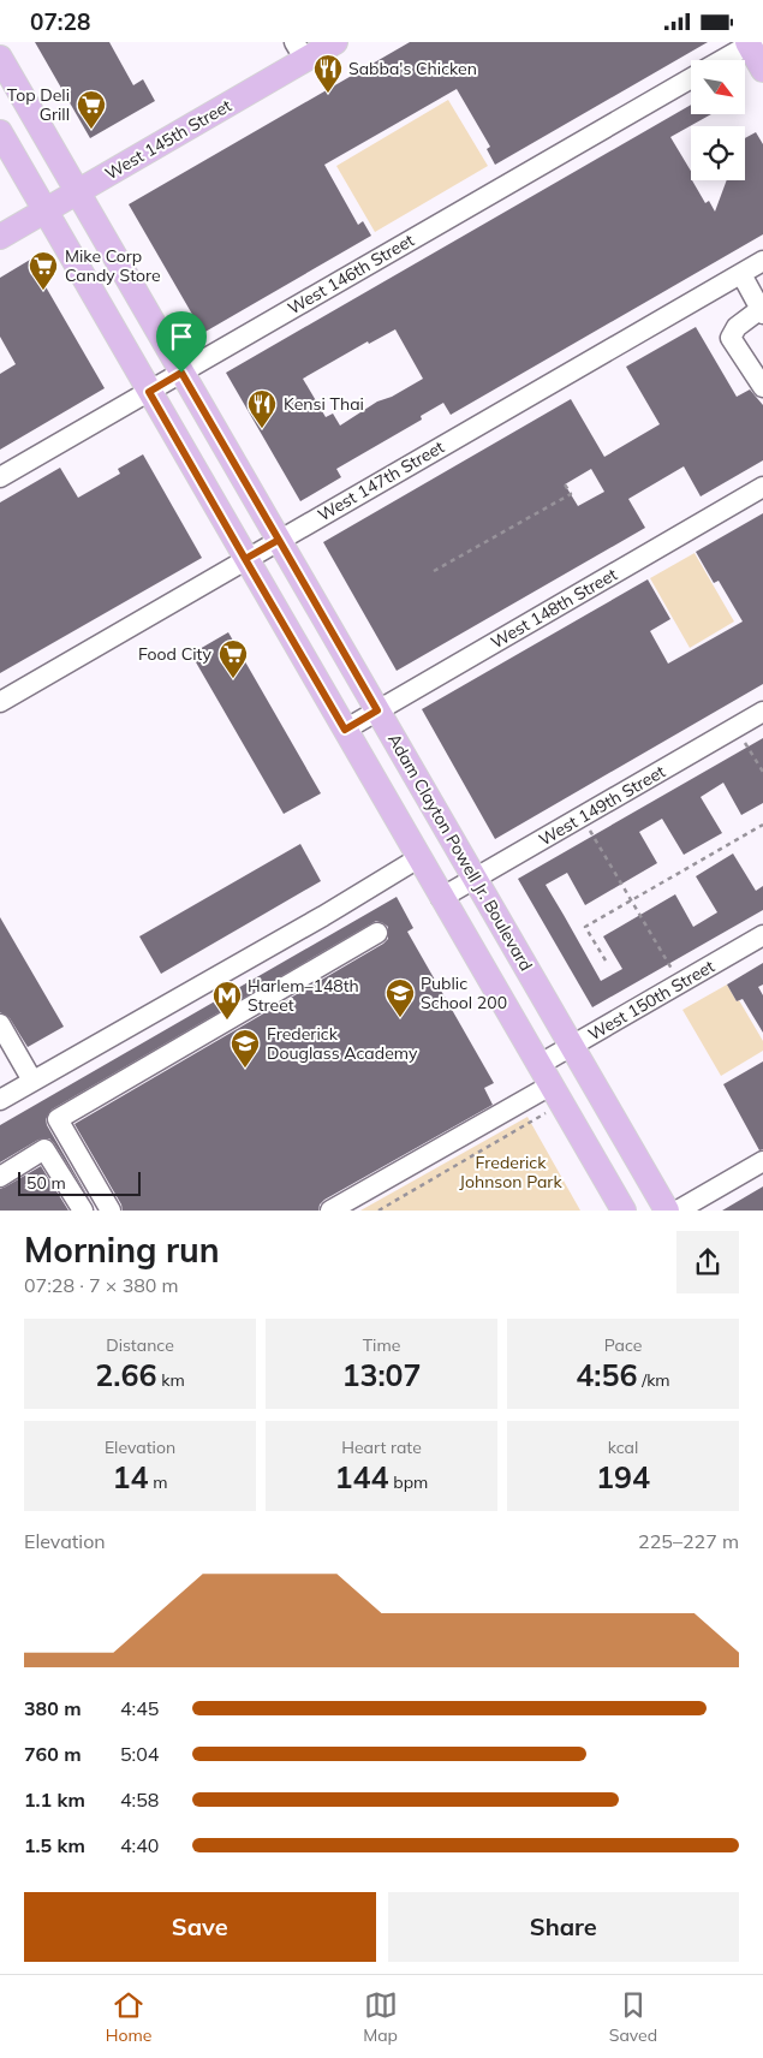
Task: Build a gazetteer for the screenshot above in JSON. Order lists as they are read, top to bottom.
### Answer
{
  "streets": {
    "main road": ["West 145th Street", "Adam Clayton Powell Jr. Boulevard"],
    "street": [
      "West 146th Street",
      "West 147th Street",
      "West 148th Street",
      "West 149th Street",
      "West 150th Street"
    ]
  },
  "crossings": [
    ["West 145th Street", "Adam Clayton Powell Jr. Boulevard"],
    ["West 146th Street", "Adam Clayton Powell Jr. Boulevard"],
    ["West 147th Street", "Adam Clayton Powell Jr. Boulevard"],
    ["West 148th Street", "Adam Clayton Powell Jr. Boulevard"],
    ["West 149th Street", "Adam Clayton Powell Jr. Boulevard"],
    ["Adam Clayton Powell Jr. Boulevard", "West 150th Street"]
  ],
  "parks": ["Frederick Johnson Park"],
  "places": {
    "restaurant": ["Sabba's Chicken", "Kensi Thai"],
    "supermarket": ["Top Deli Grill", "Mike Corp Candy Store", "Food City"],
    "school or university": ["Public School 200", "Frederick Douglass Academy"],
    "metro station": ["Harlem–148th Street"]
  },
  "scale_bar": "50 m",
  "north": "bottom right",
  "page": {
    "status": "07:28",
    "scale": "50 m",
    "heading": ["Morning run", "07:28 · 7 × 380 m"],
    "stats": [
      ["Distance", "2.66 km"],
      ["Time", "13:07"],
      ["Pace", "4:56 /km"],
      ["Elevation", "14 m"],
      ["Heart rate", "144 bpm"],
      ["kcal", "194"]
    ],
    "chart": ["Elevation", "225–227 m"],
    "list": [
      {
        "name": "380 m",
        "note": "4:45"
      },
      {
        "name": "760 m",
        "note": "5:04"
      },
      {
        "name": "1.1 km",
        "note": "4:58"
      },
      {
        "name": "1.5 km",
        "note": "4:40"
      }
    ],
    "buttons": ["Save", "Share"],
    "tabs": ["Home", "Map", "Saved"]
  }
}
